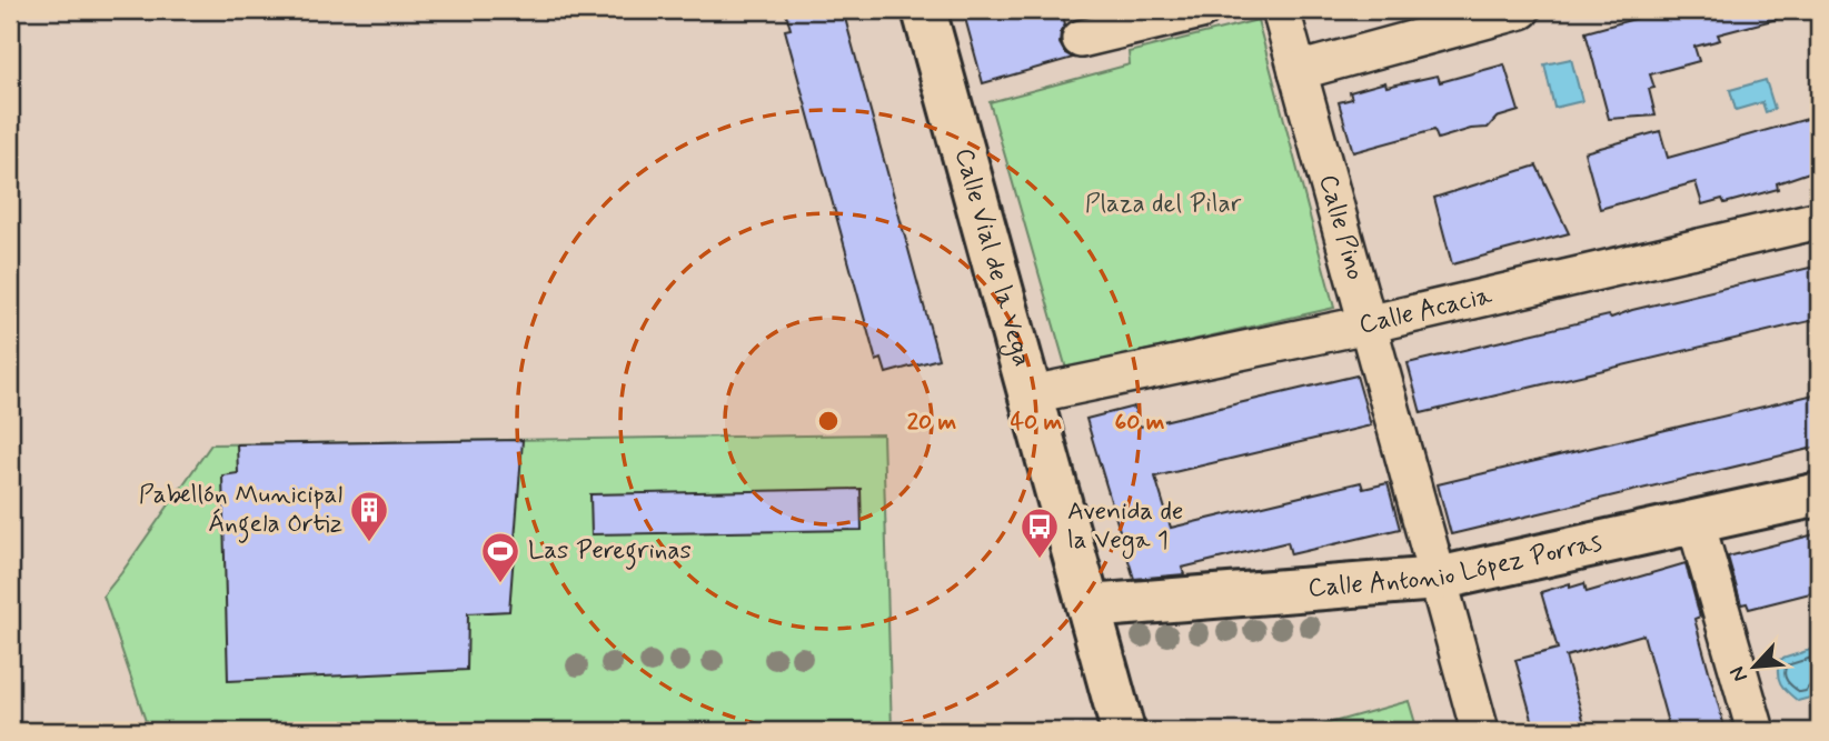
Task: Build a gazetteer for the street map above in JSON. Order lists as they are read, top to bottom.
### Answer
{
  "streets": {
    "street": [
      "Calle Pino",
      "Calle Vial de la Vega",
      "Calle Acacia",
      "Calle Antonio López Porras"
    ]
  },
  "crossings": [
    ["Calle Pino", "Calle Acacia"],
    ["Calle Pino", "Calle Antonio López Porras"],
    ["Calle Vial de la Vega", "Calle Acacia"],
    ["Calle Vial de la Vega", "Calle Antonio López Porras"]
  ],
  "parks": ["Plaza del Pilar"],
  "places": {
    "building": ["Pabellón Municipal Ángela Ortiz"],
    "bus stop": ["Avenida de la Vega 1"],
    "sports": ["Las Peregrinas"]
  },
  "north": "bottom left",
  "rings": ["20 m", "40 m", "60 m"]
}
